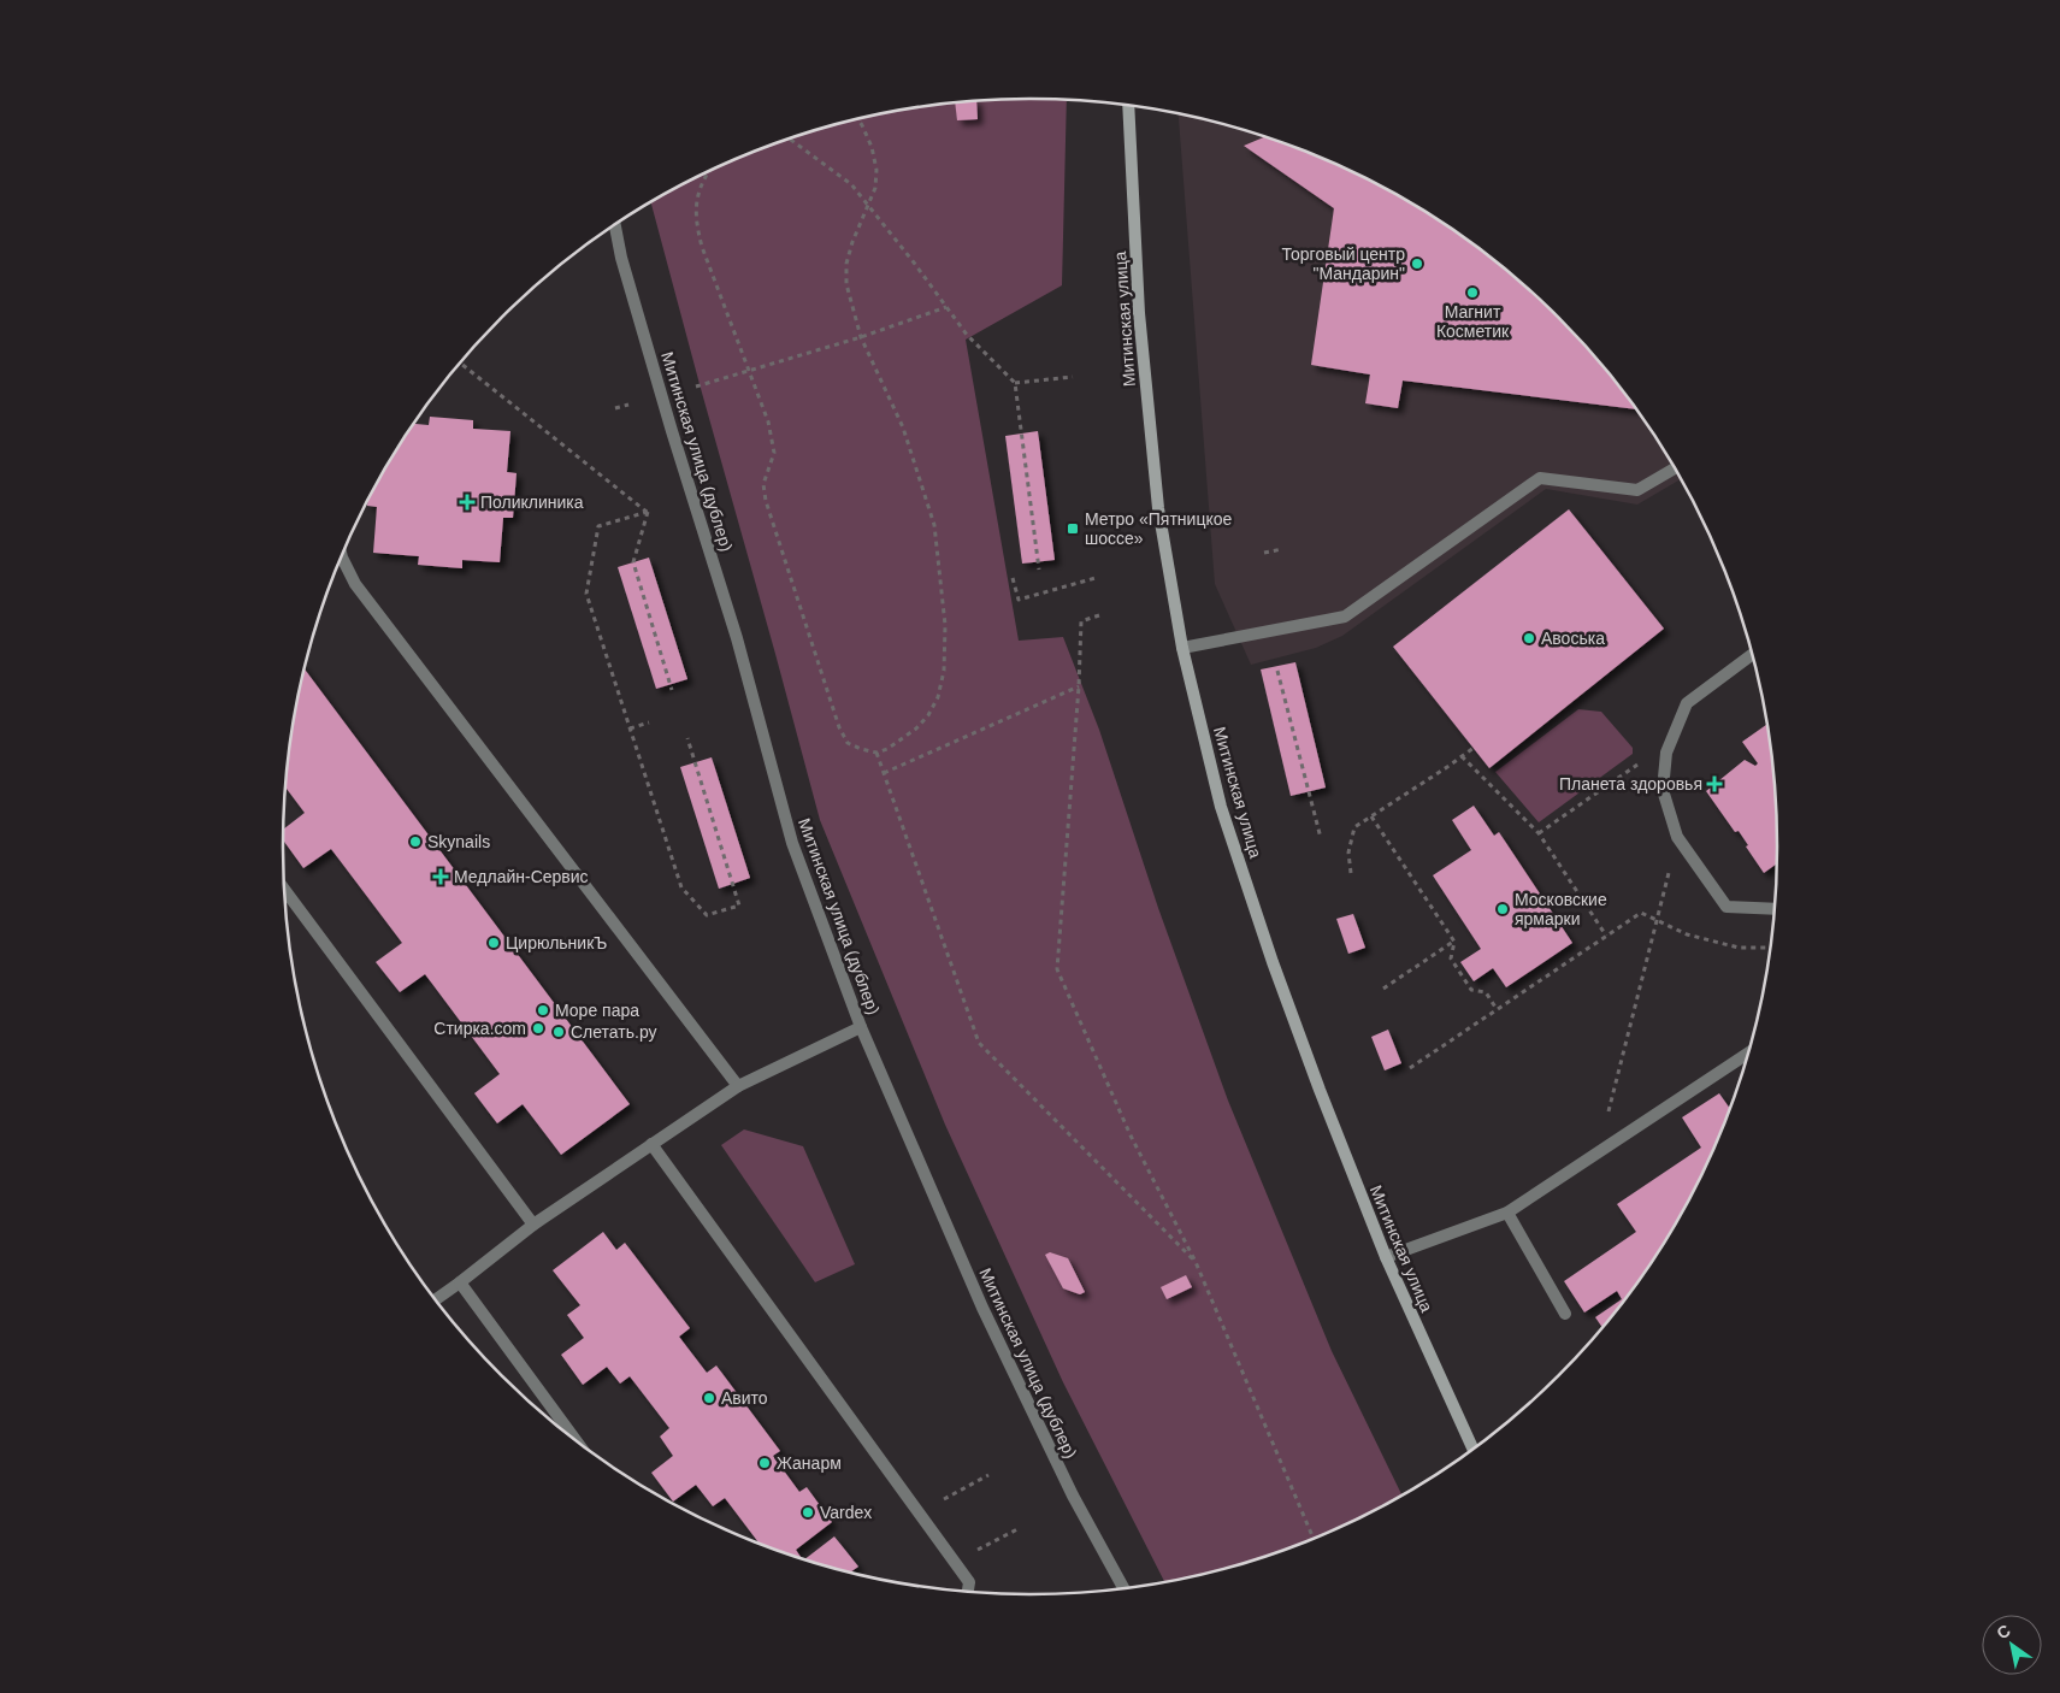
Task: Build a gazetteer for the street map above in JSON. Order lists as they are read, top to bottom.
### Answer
{
  "streets": {
    "main road": ["Митинская улица"],
    "street": ["Митинская улица (дублер)"]
  },
  "places": {
    "other": [
      "Торговый центр \"Мандарин\"",
      "Магнит Косметик",
      "Авоська",
      "Skynails",
      "Московские ярмарки",
      "ЦирюльникЪ",
      "Море пара",
      "Стирка.com",
      "Слетать.ру",
      "Авито",
      "Жанарм",
      "Vardex"
    ],
    "health": ["Поликлиника", "Планета здоровья", "Медлайн-Сервис"],
    "transit": ["Метро «Пятницкое шоссе»"]
  },
  "north": "top left"
}
